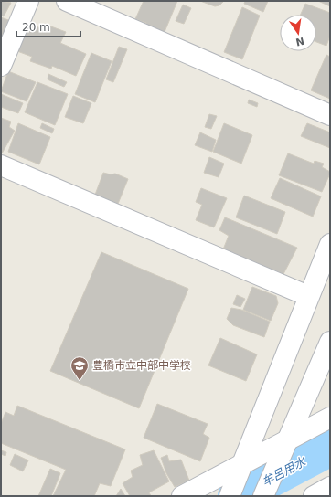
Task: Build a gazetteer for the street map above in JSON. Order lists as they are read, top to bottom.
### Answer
{
  "water": ["牟呂用水"],
  "places": {
    "school or university": ["豊橋市立中部中学校"]
  },
  "scale_bar": "20 m",
  "north": "bottom"
}
